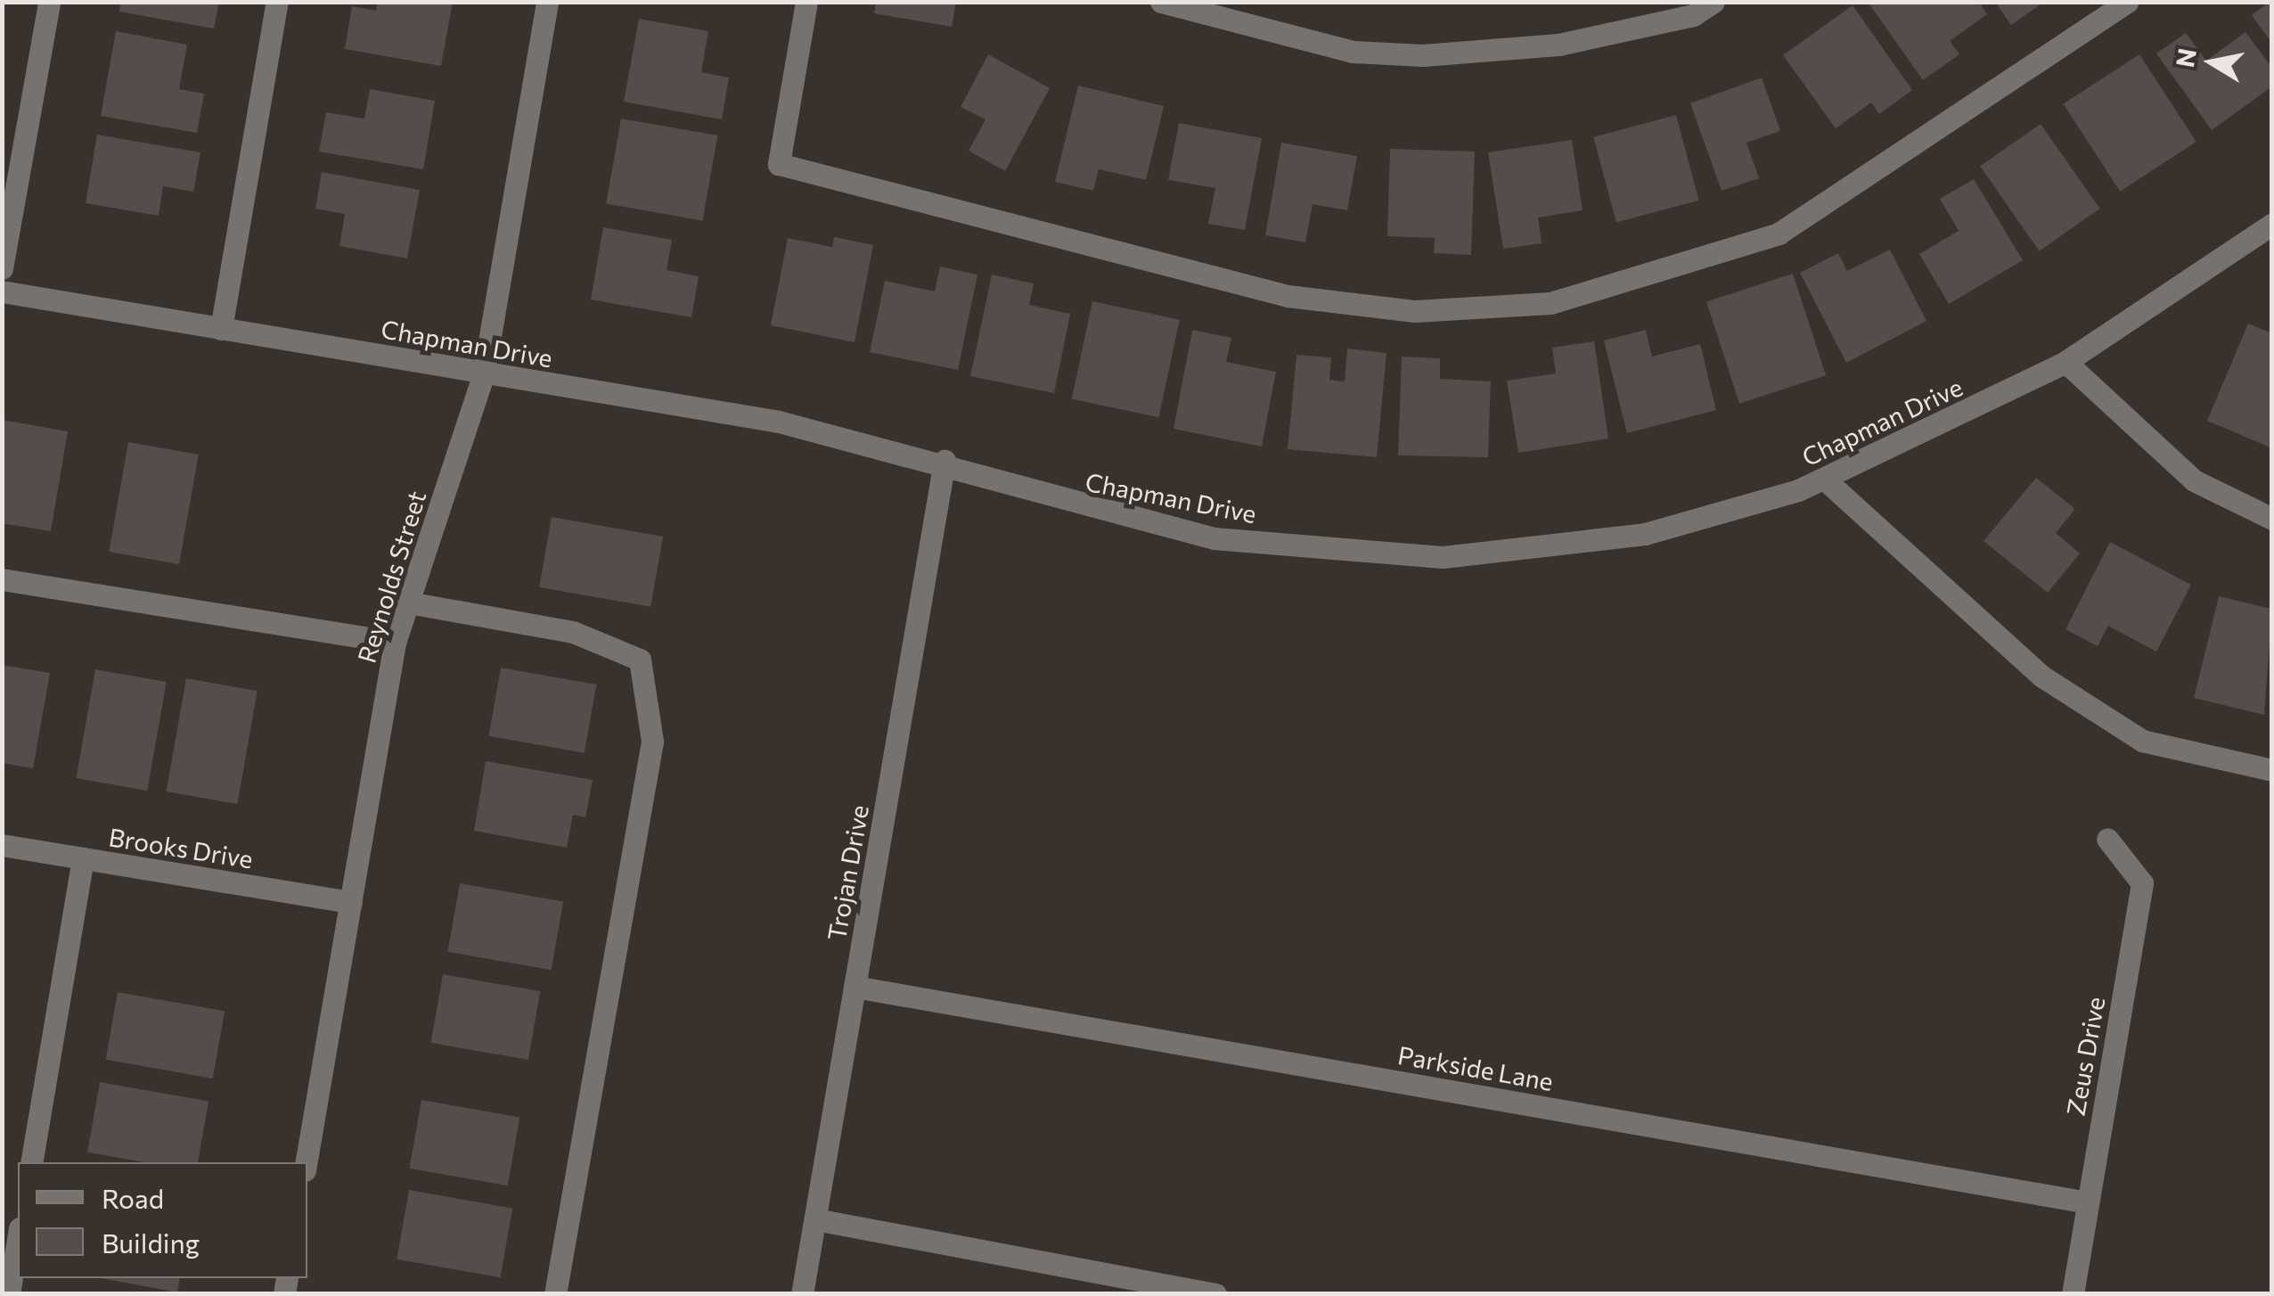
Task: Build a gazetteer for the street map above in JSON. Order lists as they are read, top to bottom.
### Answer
{
  "streets": {
    "street": [
      "Chapman Drive",
      "Reynolds Street",
      "Brooks Drive",
      "Trojan Drive",
      "Zeus Drive",
      "Parkside Lane"
    ]
  },
  "crossings": [
    ["Chapman Drive", "Reynolds Street"],
    ["Chapman Drive", "Trojan Drive"],
    ["Reynolds Street", "Brooks Drive"],
    ["Trojan Drive", "Parkside Lane"],
    ["Zeus Drive", "Parkside Lane"]
  ],
  "legend": ["Road", "Building"],
  "north": "left"
}
